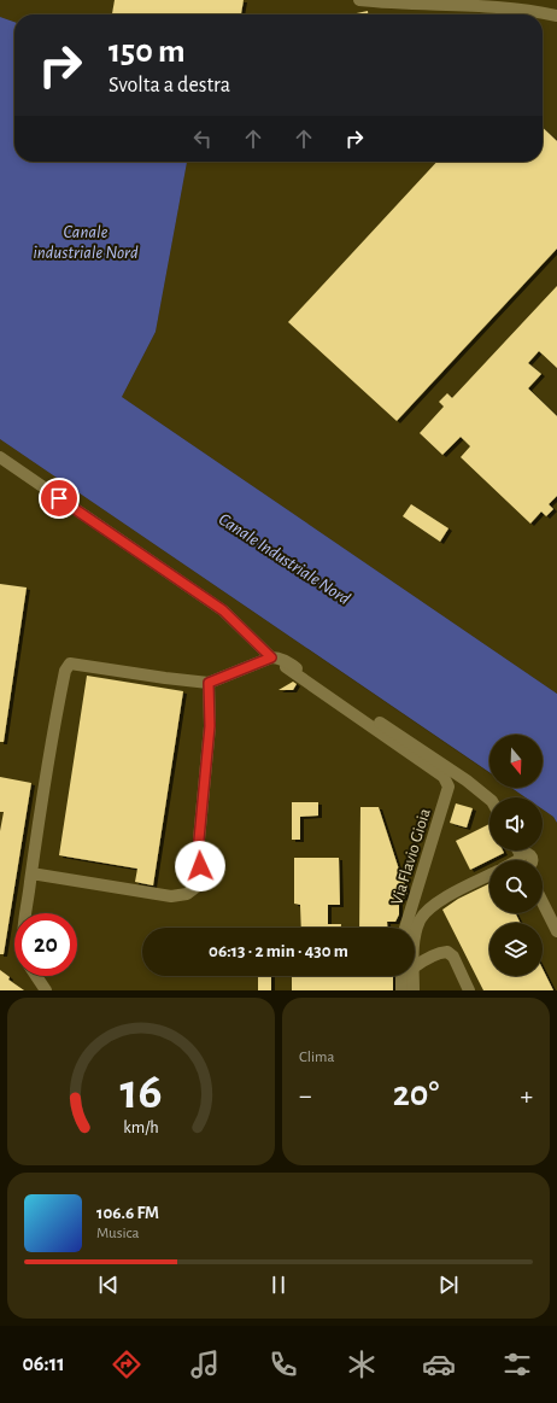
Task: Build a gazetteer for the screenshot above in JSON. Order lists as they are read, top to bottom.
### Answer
{
  "streets": {
    "street": ["Via Flavio Gioia"]
  },
  "water": ["Canale industriale Nord", "Canale Industriale Nord"],
  "north": "bottom",
  "page": {
    "turn": ["150 m", "Svolta a destra"],
    "limit": "20",
    "trip": "06:13 · 2 min · 430 m",
    "tile": "Clima",
    "heat": ["−", "20°", "+"],
    "song": ["106.6 FM", "Musica"],
    "tabs": "06:11",
    "gauge": ["16", "km/h"]
  }
}
